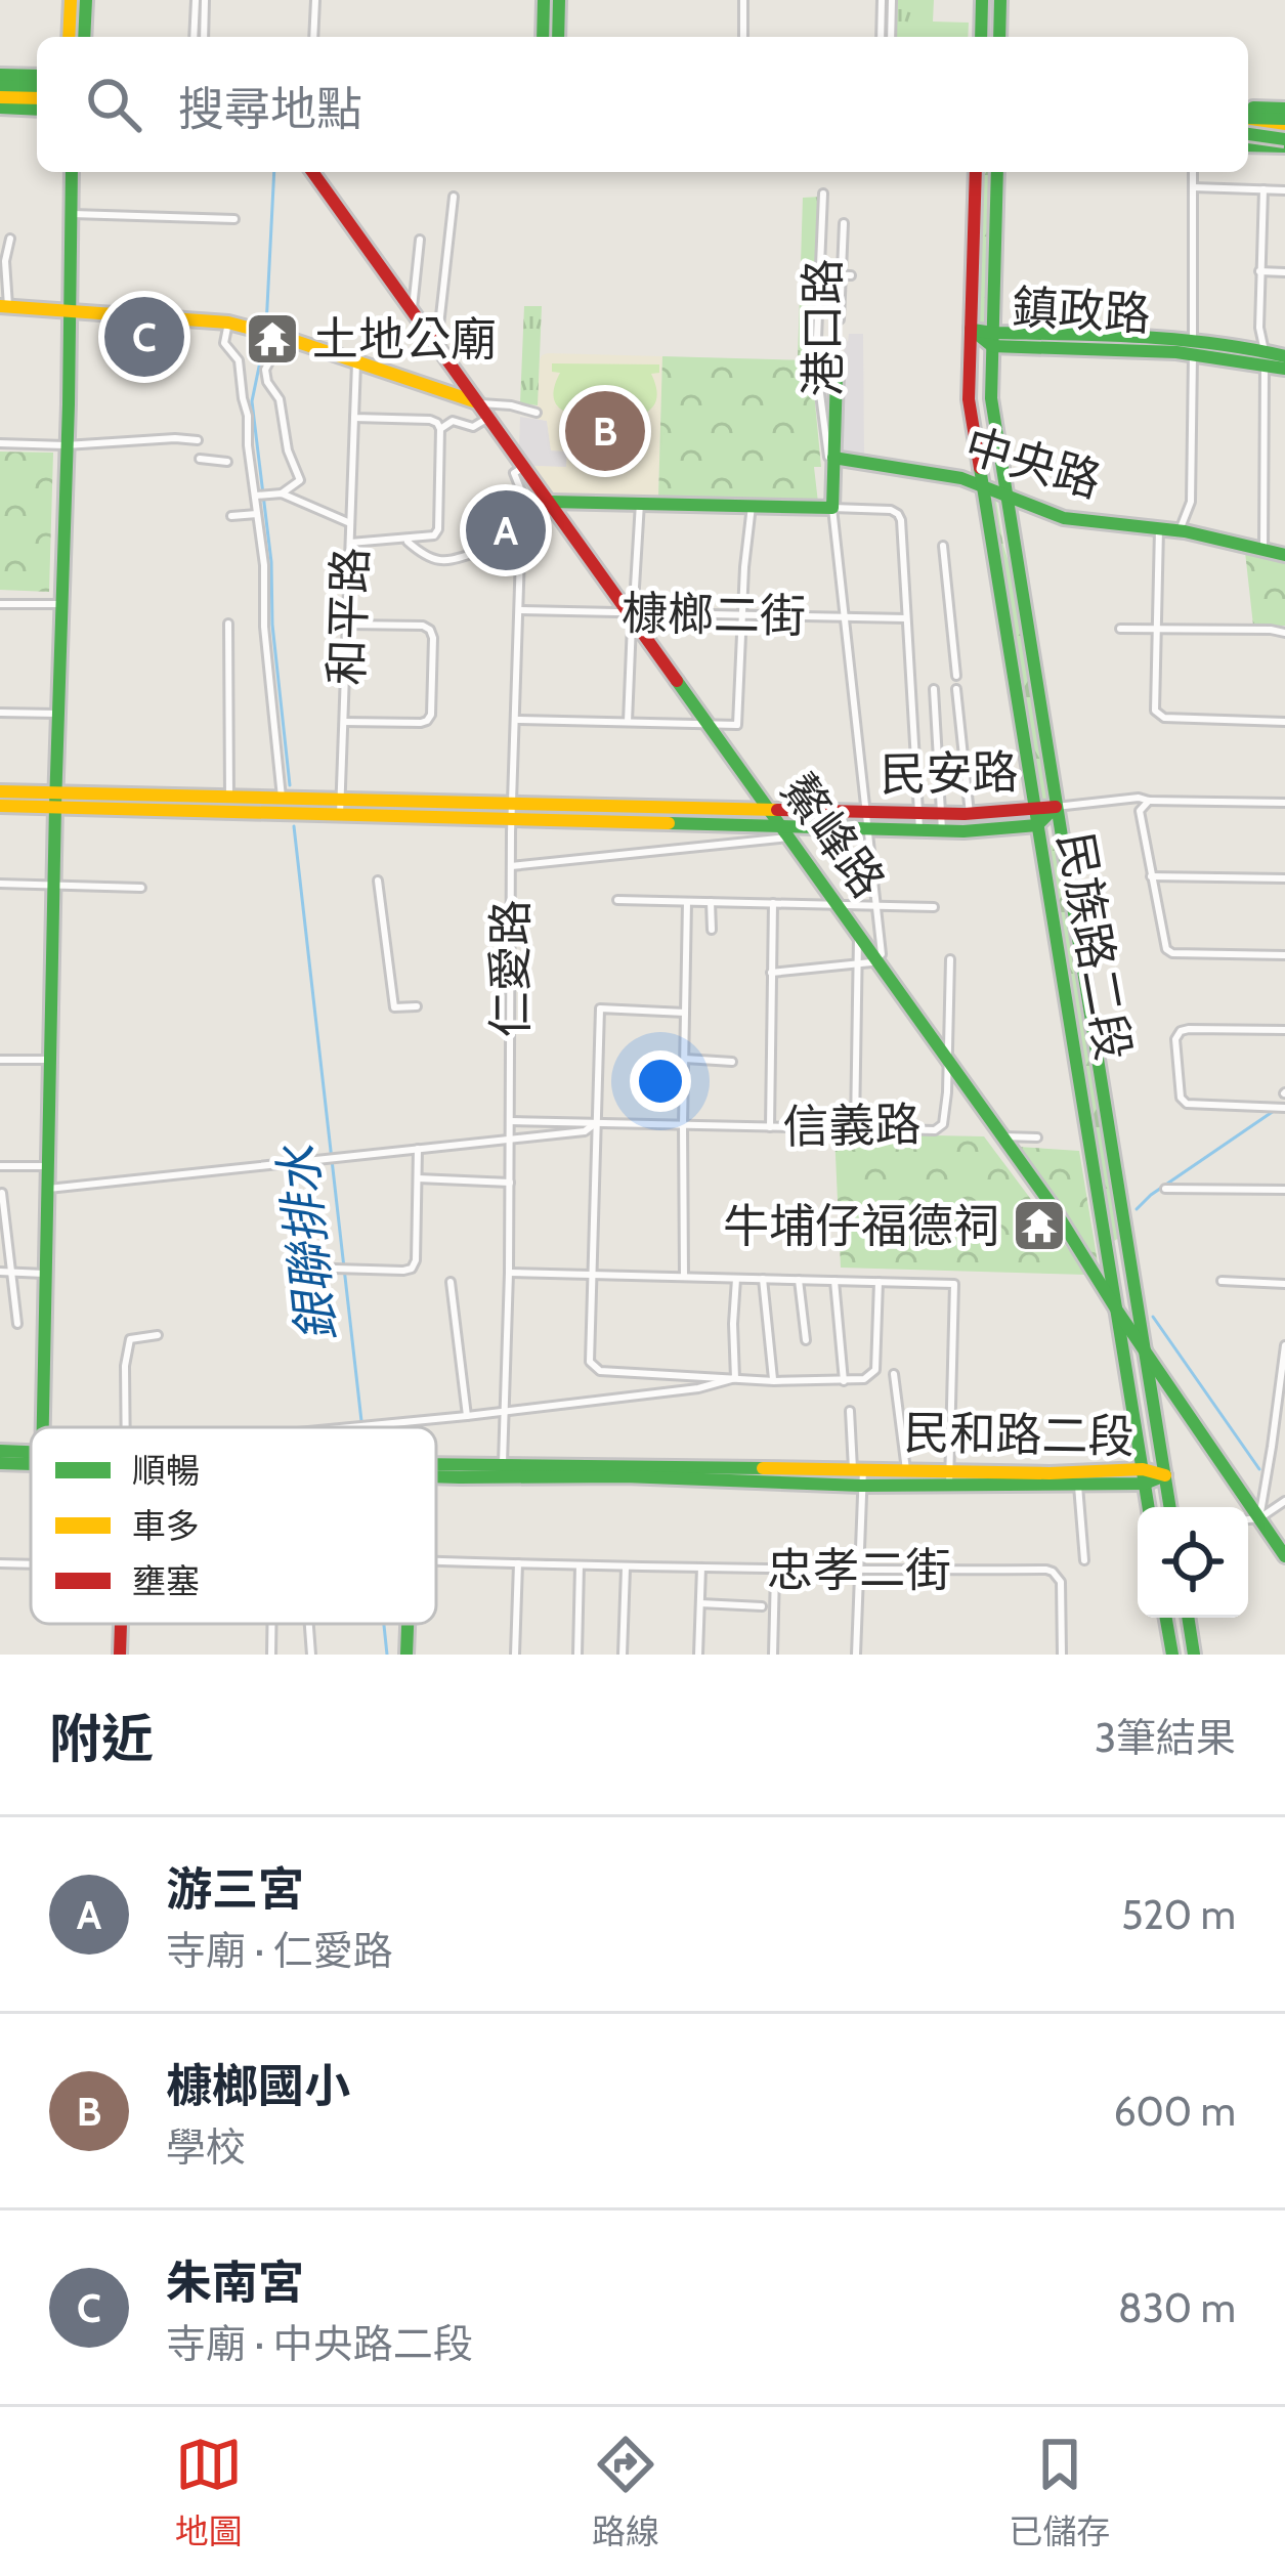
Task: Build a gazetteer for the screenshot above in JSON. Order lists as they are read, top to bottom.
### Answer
{
  "streets": {
    "main road": [
      "鎮政路",
      "中央路",
      "民安路",
      "鰲峰路",
      "民族路二段",
      "民和路二段"
    ],
    "street": [
      "港口路",
      "槺榔二街",
      "和平路",
      "仁愛路",
      "信義路",
      "忠孝二街"
    ]
  },
  "crossings": [
    ["鎮政路", "民族路二段"],
    ["港口路", "中央路"],
    ["中央路", "民族路二段"],
    ["槺榔二街", "鰲峰路"],
    ["槺榔二街", "仁愛路"],
    ["和平路", "民安路"],
    ["民安路", "鰲峰路"],
    ["民安路", "民族路二段"],
    ["民安路", "仁愛路"],
    ["鰲峰路", "民族路二段"],
    ["鰲峰路", "仁愛路"],
    ["鰲峰路", "信義路"],
    ["民族路二段", "民和路二段"],
    ["仁愛路", "信義路"],
    ["仁愛路", "民和路二段"]
  ],
  "water": ["銀聯排水"],
  "places": {
    "temple": ["土地公廟", "牛埔仔福德祠"]
  },
  "legend": ["順暢", "車多", "壅塞"],
  "page": {
    "search": "搜尋地點",
    "pins": ["C", "B", "A"],
    "heading": ["附近", "3筆結果"],
    "list": [
      {
        "mark": "A",
        "name": "游三宮",
        "note": "寺廟 · 仁愛路",
        "value": "520 m"
      },
      {
        "mark": "B",
        "name": "槺榔國小",
        "note": "學校",
        "value": "600 m"
      },
      {
        "mark": "C",
        "name": "朱南宮",
        "note": "寺廟 · 中央路二段",
        "value": "830 m"
      }
    ],
    "nav": ["地圖", "路線", "已儲存"]
  }
}
